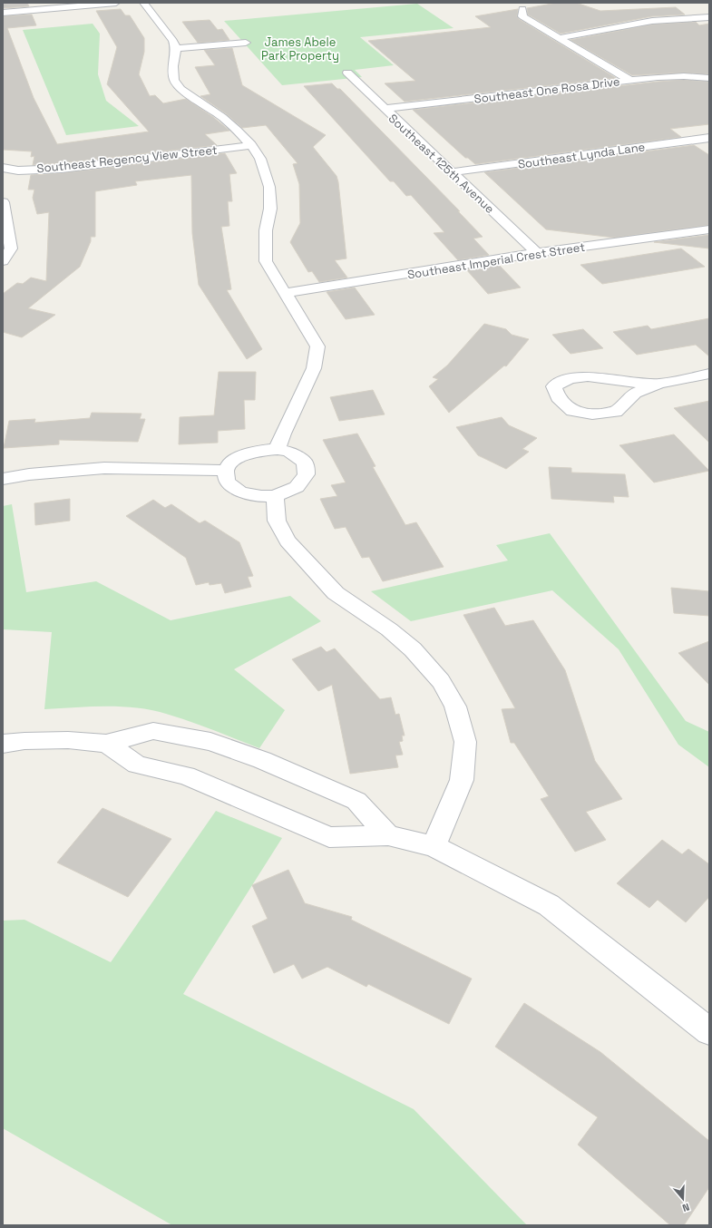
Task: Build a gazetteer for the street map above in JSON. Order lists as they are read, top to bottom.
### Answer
{
  "streets": {
    "street": [
      "Southeast One Rosa Drive",
      "Southeast Lynda Lane",
      "Southeast Regency View Street",
      "Southeast 125th Avenue",
      "Southeast Imperial Crest Street"
    ]
  },
  "crossings": [
    ["Southeast One Rosa Drive", "Southeast 125th Avenue"],
    ["Southeast Lynda Lane", "Southeast 125th Avenue"],
    ["Southeast 125th Avenue", "Southeast Imperial Crest Street"]
  ],
  "parks": ["James Abele Park Property"],
  "north": "bottom"
}
